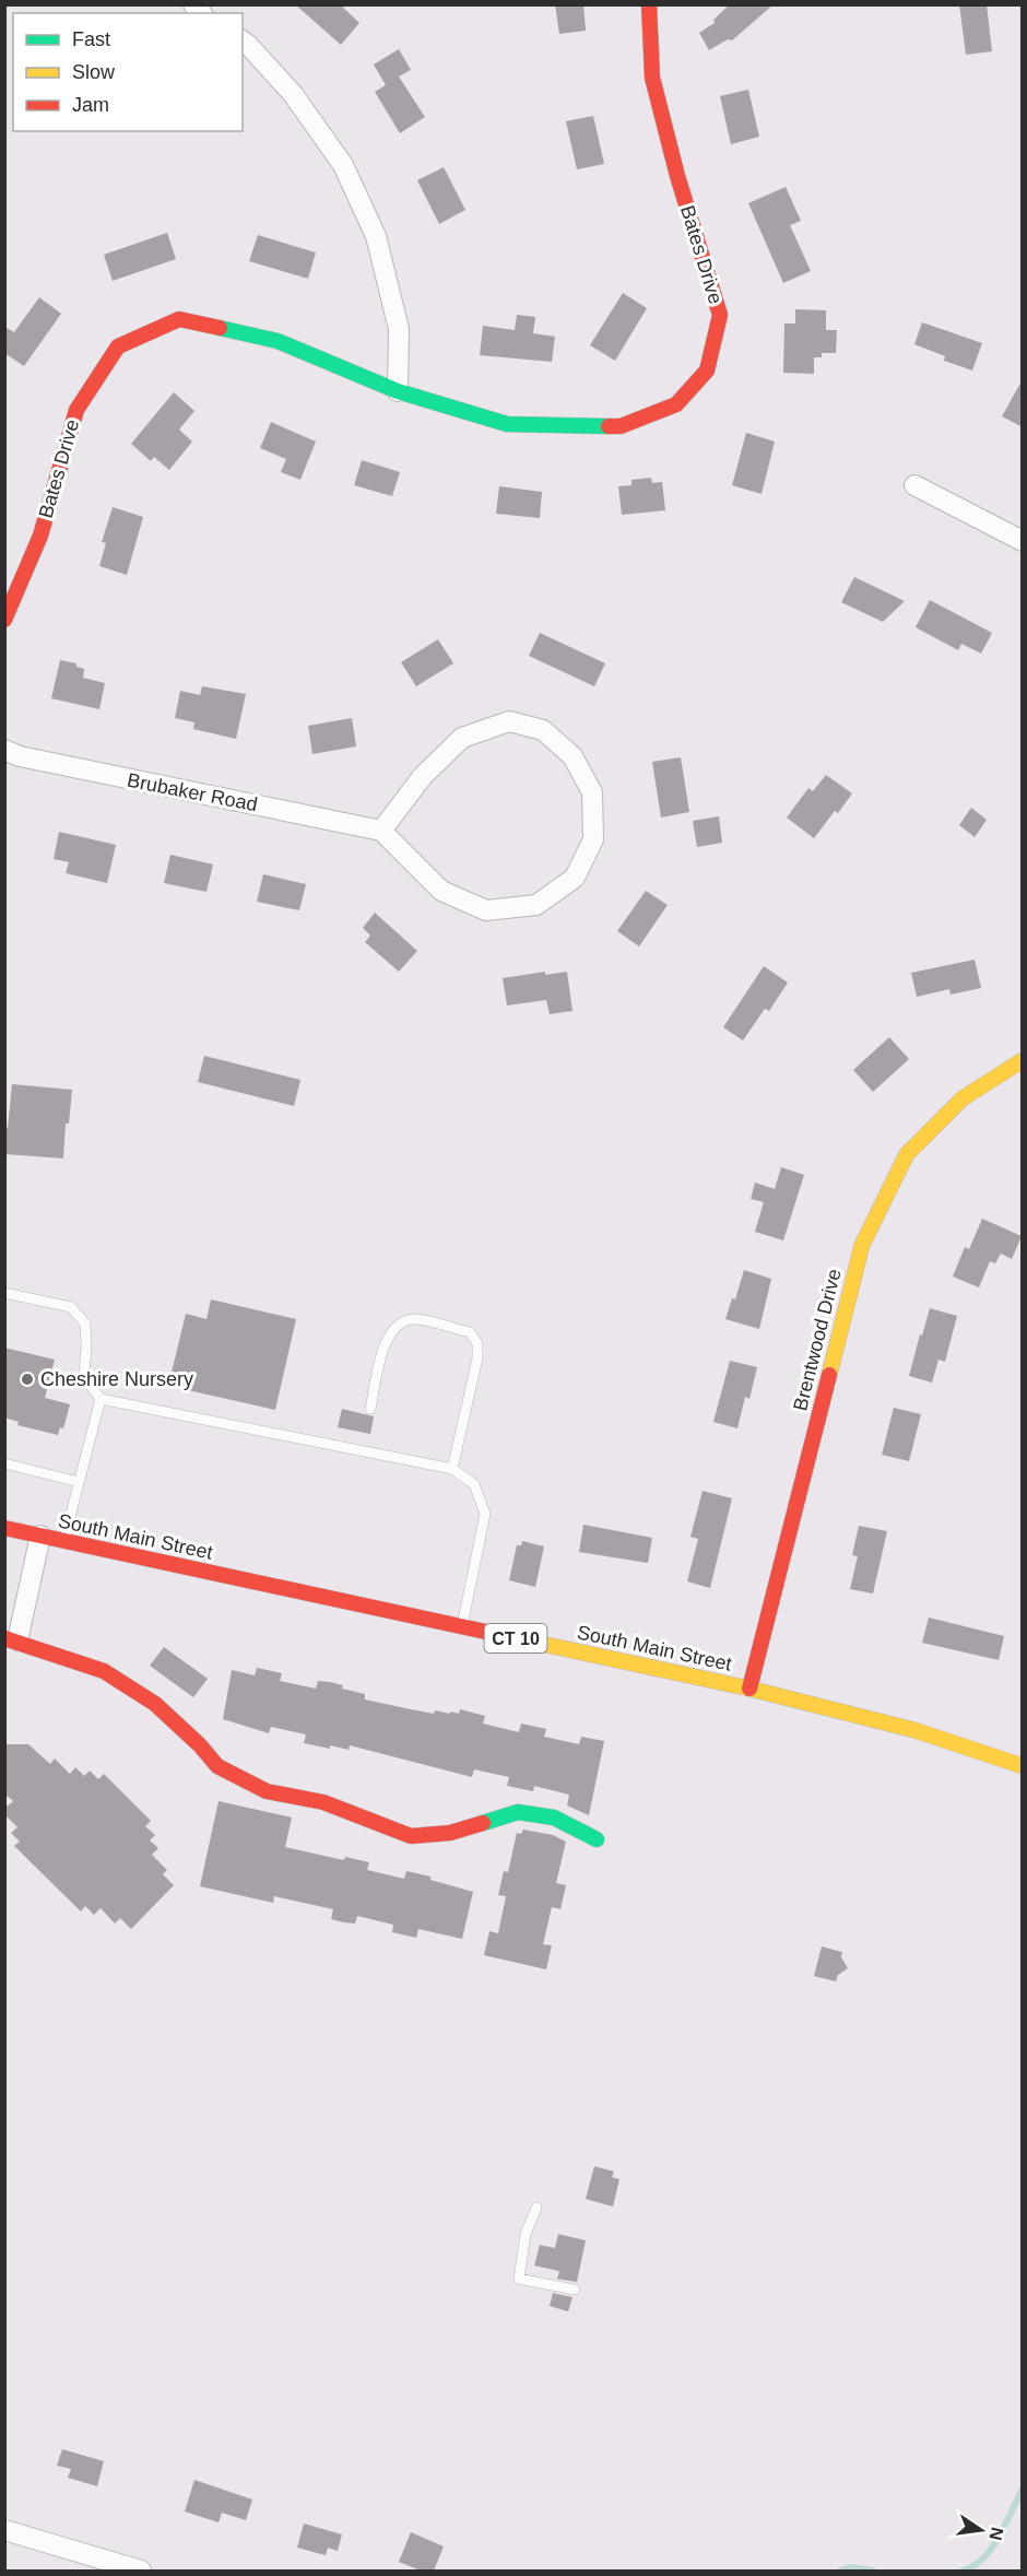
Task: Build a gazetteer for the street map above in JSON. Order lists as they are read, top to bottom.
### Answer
{
  "streets": {
    "main road": [
      "Bates Drive",
      "Brentwood Drive",
      "South Main Street",
      "CT 10"
    ],
    "street": ["Brubaker Road"]
  },
  "crossings": [
    ["Brentwood Drive", "South Main Street"]
  ],
  "places": ["Cheshire Nursery"],
  "legend": ["Fast", "Slow", "Jam"],
  "north": "right"
}
